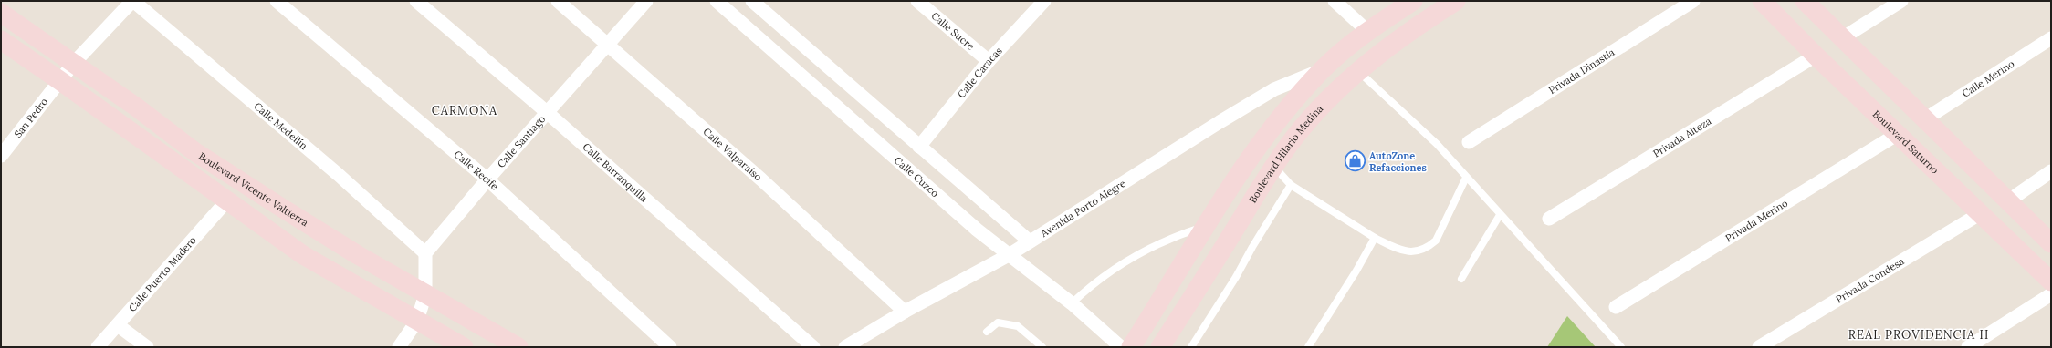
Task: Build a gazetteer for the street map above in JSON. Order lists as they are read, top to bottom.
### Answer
{
  "streets": {
    "main road": ["Boulevard Saturno", "Boulevard Hilario Medina", "Boulevard Vicente Valtierra"],
    "street": [
      "Calle Sucre",
      "Privada Dinastía",
      "Calle Caracas",
      "Calle Merino",
      "San Pedro",
      "Calle Medellín",
      "Privada Alteza",
      "Calle Santiago",
      "Calle Valparaíso",
      "Calle Recife",
      "Calle Barranquilla",
      "Calle Cuzco",
      "Avenida Porto Alegre",
      "Privada Merino",
      "Calle Puerto Madero",
      "Privada Condesa"
    ]
  },
  "crossings": [
    ["Calle Sucre", "Calle Caracas"],
    ["San Pedro", "Calle Medellín"],
    ["San Pedro", "Boulevard Vicente Valtierra"],
    ["Calle Medellín", "Calle Santiago"],
    ["Privada Alteza", "Boulevard Saturno"],
    ["Calle Santiago", "Calle Valparaíso"],
    ["Calle Santiago", "Calle Recife"],
    ["Calle Santiago", "Calle Barranquilla"],
    ["Boulevard Saturno", "Privada Merino"],
    ["Boulevard Saturno", "Privada Condesa"],
    ["Calle Valparaíso", "Avenida Porto Alegre"],
    ["Calle Cuzco", "Avenida Porto Alegre"]
  ],
  "districts": ["CARMONA", "REAL PROVIDENCIA II"],
  "places": {
    "shop": ["AutoZone Refacciones"]
  }
}
